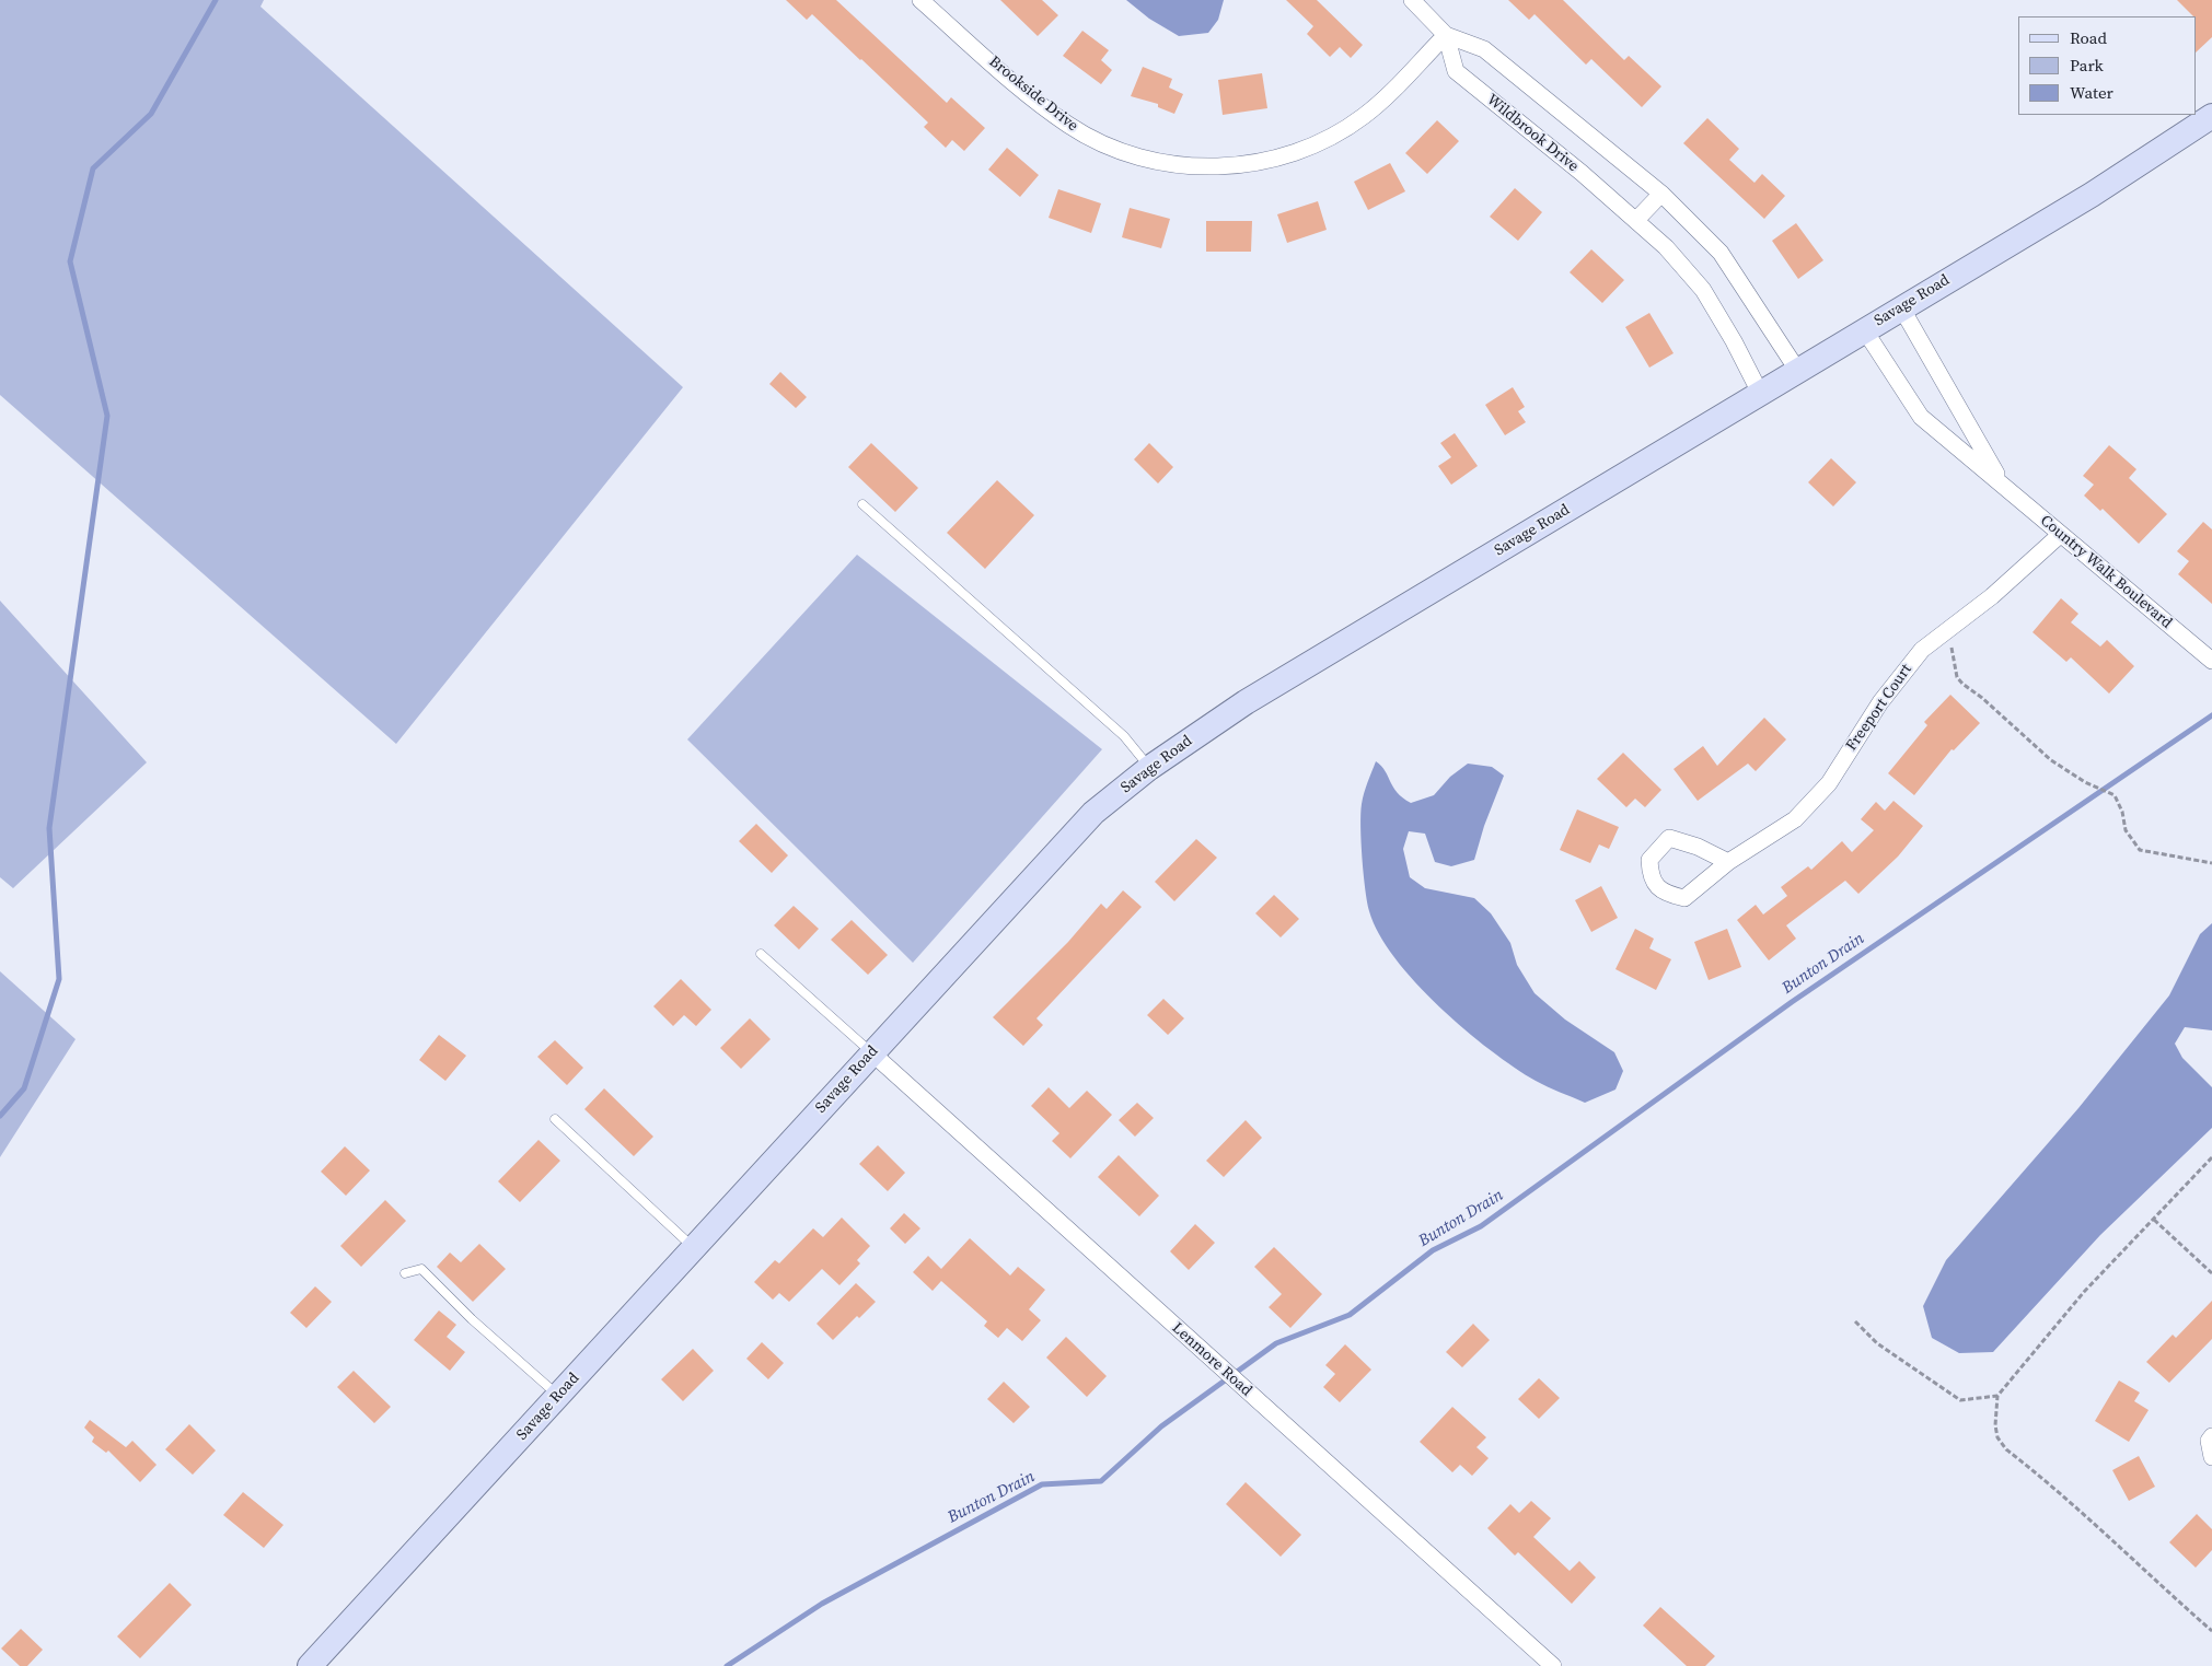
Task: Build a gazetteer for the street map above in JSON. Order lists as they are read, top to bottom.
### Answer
{
  "streets": {
    "street": [
      "Brookside Drive",
      "Wildbrook Drive",
      "Savage Road",
      "Country Walk Boulevard",
      "Freeport Court",
      "Lenmore Road"
    ]
  },
  "crossings": [
    ["Brookside Drive", "Wildbrook Drive"],
    ["Wildbrook Drive", "Savage Road"],
    ["Savage Road", "Country Walk Boulevard"],
    ["Savage Road", "Lenmore Road"],
    ["Country Walk Boulevard", "Freeport Court"]
  ],
  "water": ["Bunton Drain"],
  "legend": ["Road", "Park", "Water"]
}
